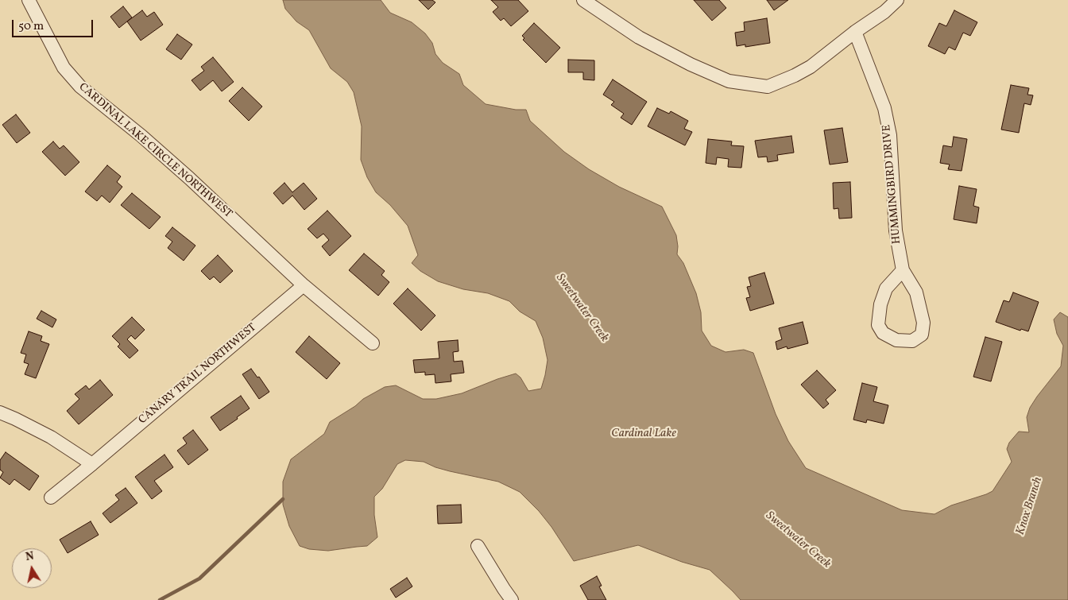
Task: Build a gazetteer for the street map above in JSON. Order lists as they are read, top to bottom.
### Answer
{
  "streets": {
    "street": ["CARDINAL LAKE CIRCLE NORTHWEST", "HUMMINGBIRD DRIVE", "CANARY TRAIL NORTHWEST"]
  },
  "crossings": [
    ["CARDINAL LAKE CIRCLE NORTHWEST", "CANARY TRAIL NORTHWEST"]
  ],
  "water": ["Sweetwater Creek", "Cardinal Lake", "Knox Branch"],
  "scale_bar": "50 m",
  "north": "top"
}
